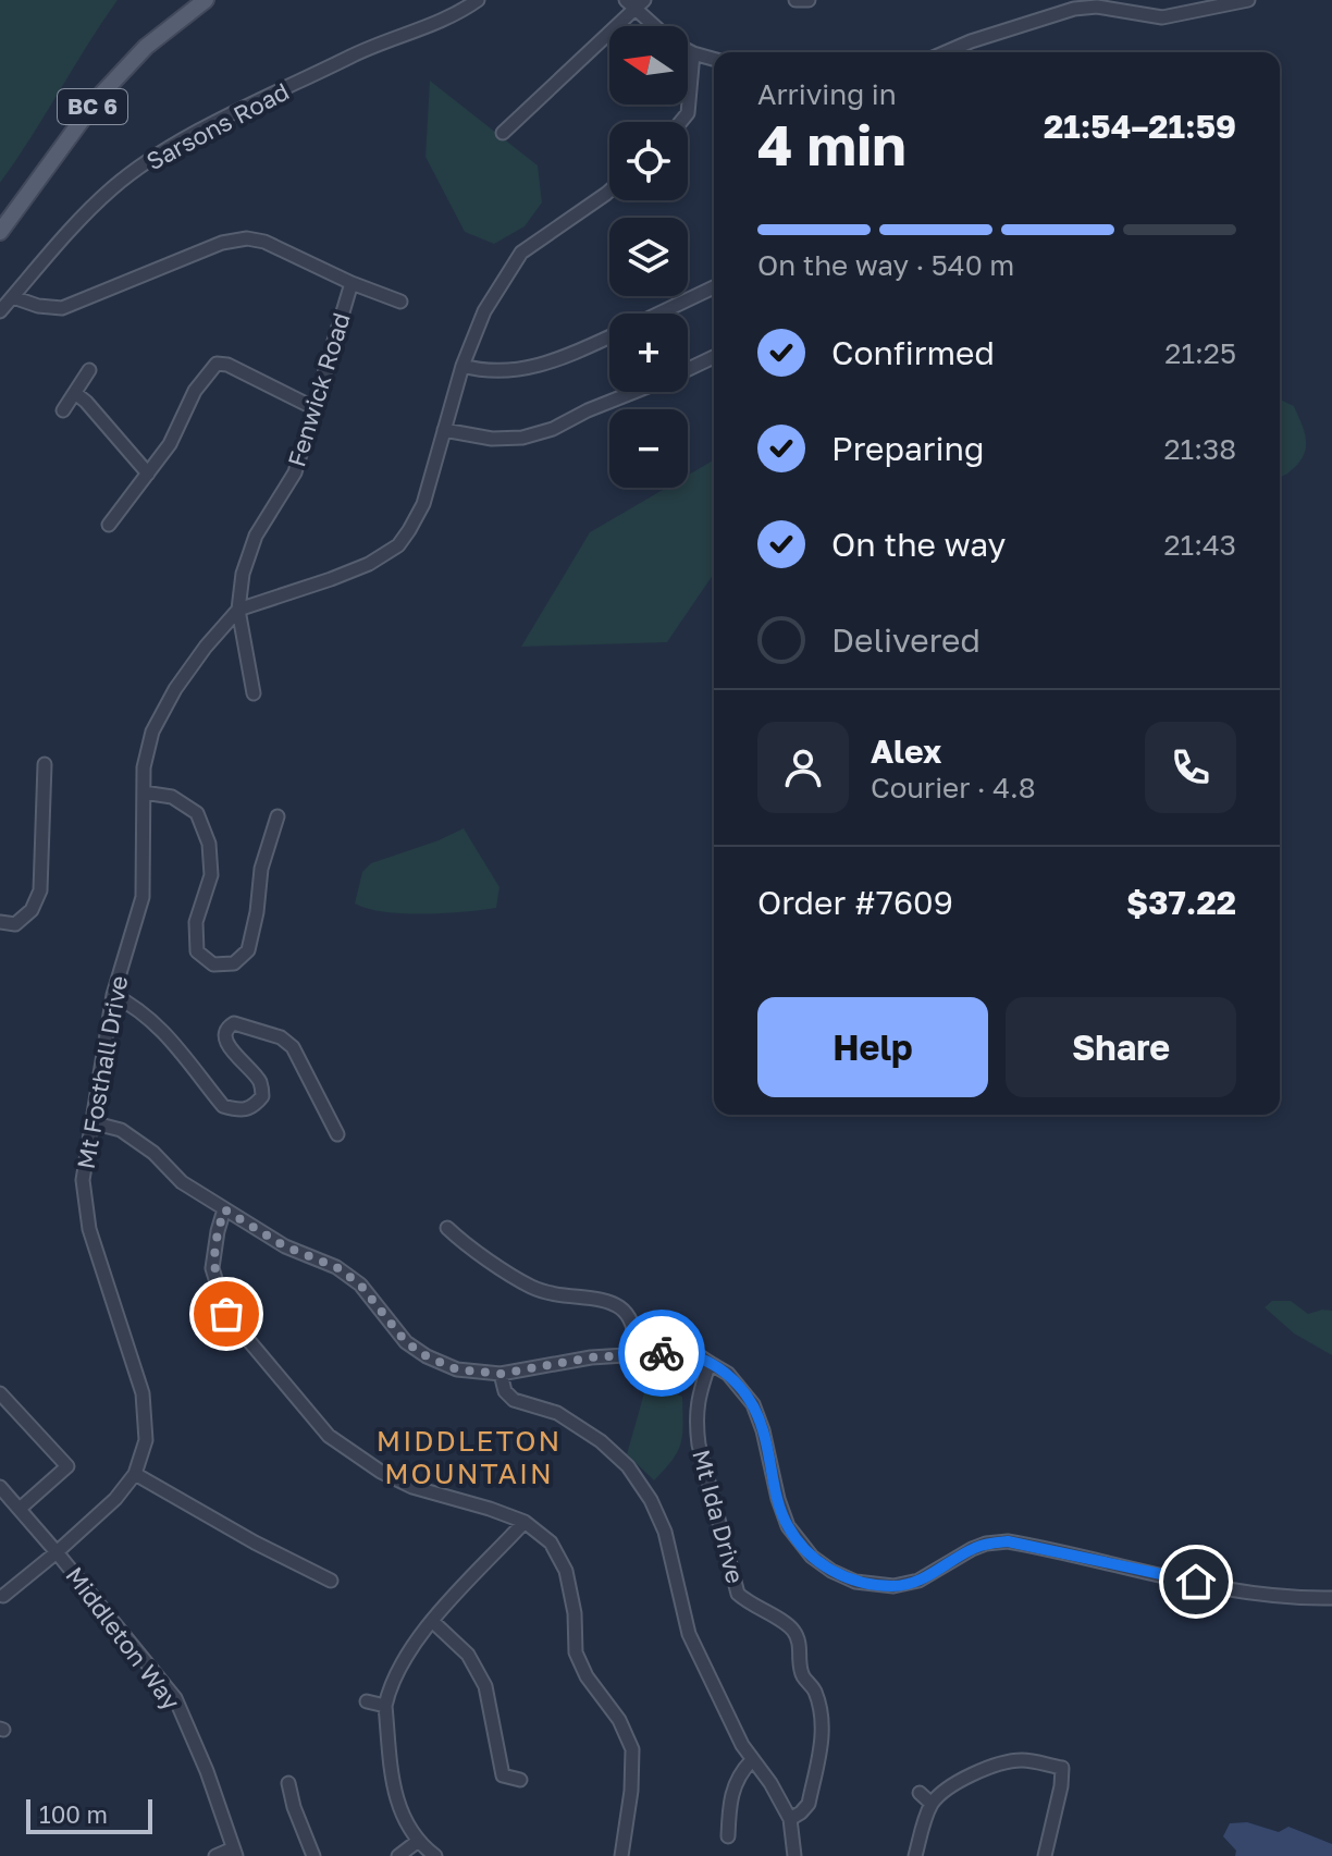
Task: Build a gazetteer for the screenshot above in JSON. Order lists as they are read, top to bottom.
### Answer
{
  "streets": {
    "main road": ["BC 6"],
    "street": [
      "Sarsons Road",
      "Fenwick Road",
      "Mt Fosthall Drive",
      "Mt Ida Drive",
      "Middleton Way"
    ]
  },
  "crossings": [
    ["Fenwick Road", "Mt Fosthall Drive"],
    ["Mt Fosthall Drive", "Middleton Way"]
  ],
  "districts": ["MIDDLETON MOUNTAIN"],
  "scale_bar": "100 m",
  "north": "left",
  "page": {
    "map_buttons": ["+", "−"],
    "heading": ["4 min", "Arriving in", "21:54–21:59"],
    "panel": [
      "Alex",
      "Courier · 4.8",
      "Order #7609",
      "$37.22"
    ],
    "bar": "On the way · 540 m",
    "list": [
      ["Confirmed", "21:25"],
      ["Preparing", "21:38"],
      ["On the way", "21:43"],
      "Delivered"
    ],
    "buttons": ["Help", "Share"],
    "scale": "100 m"
  }
}
